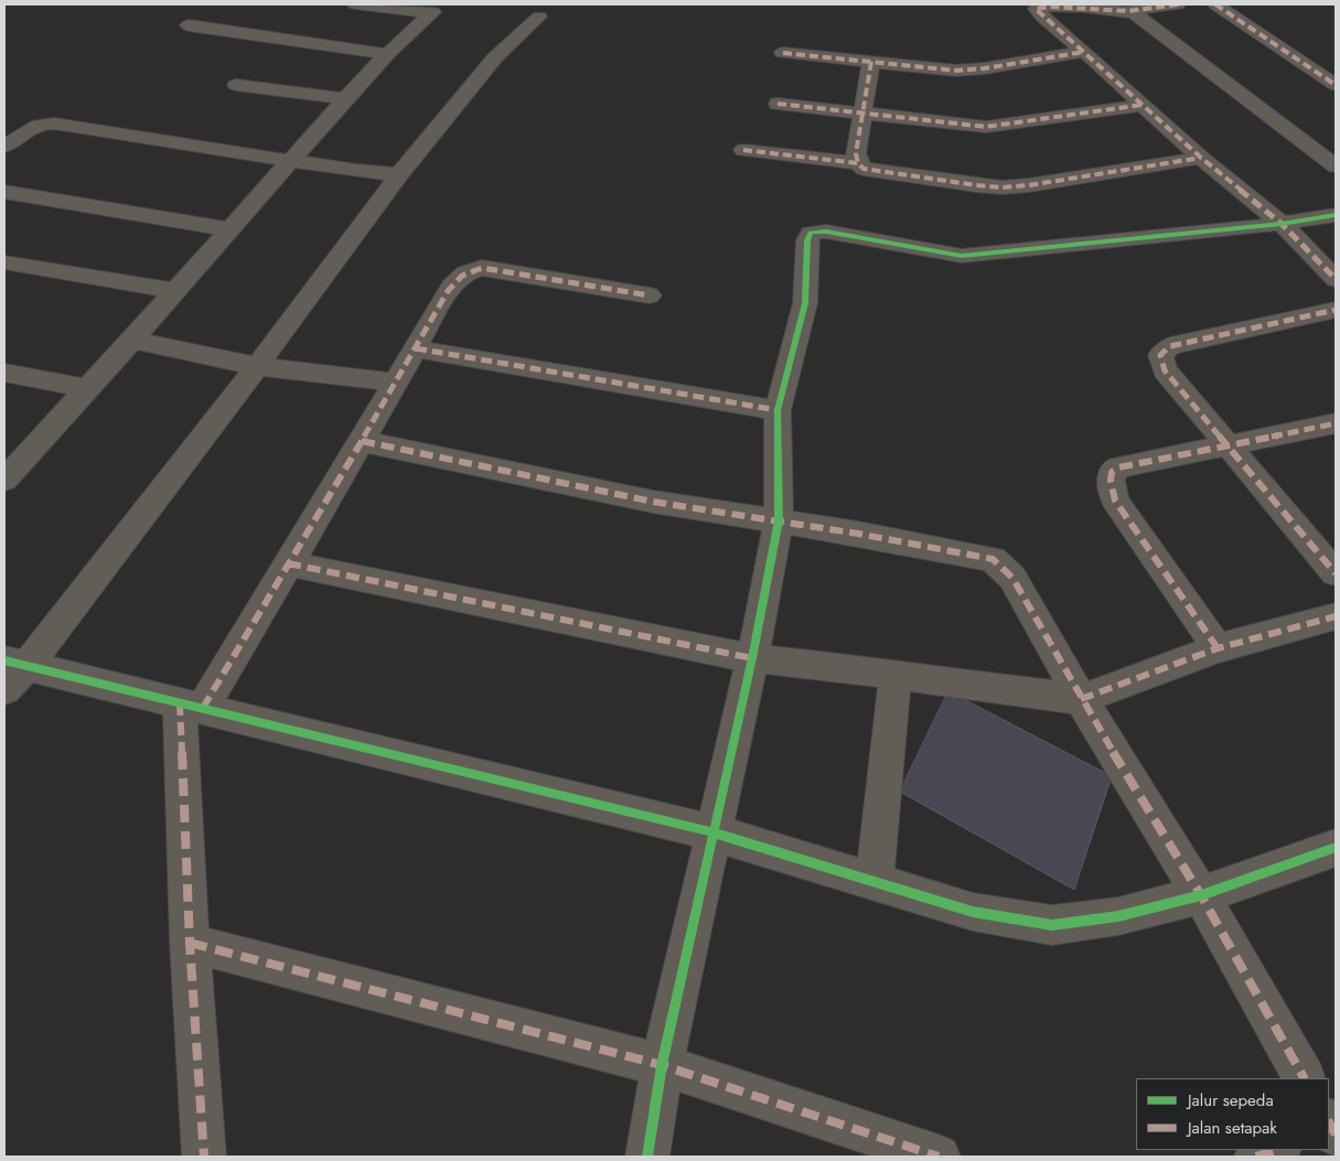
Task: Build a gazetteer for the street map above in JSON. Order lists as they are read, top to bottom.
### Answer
{
  "legend": ["Jalur sepeda", "Jalan setapak"]
}
